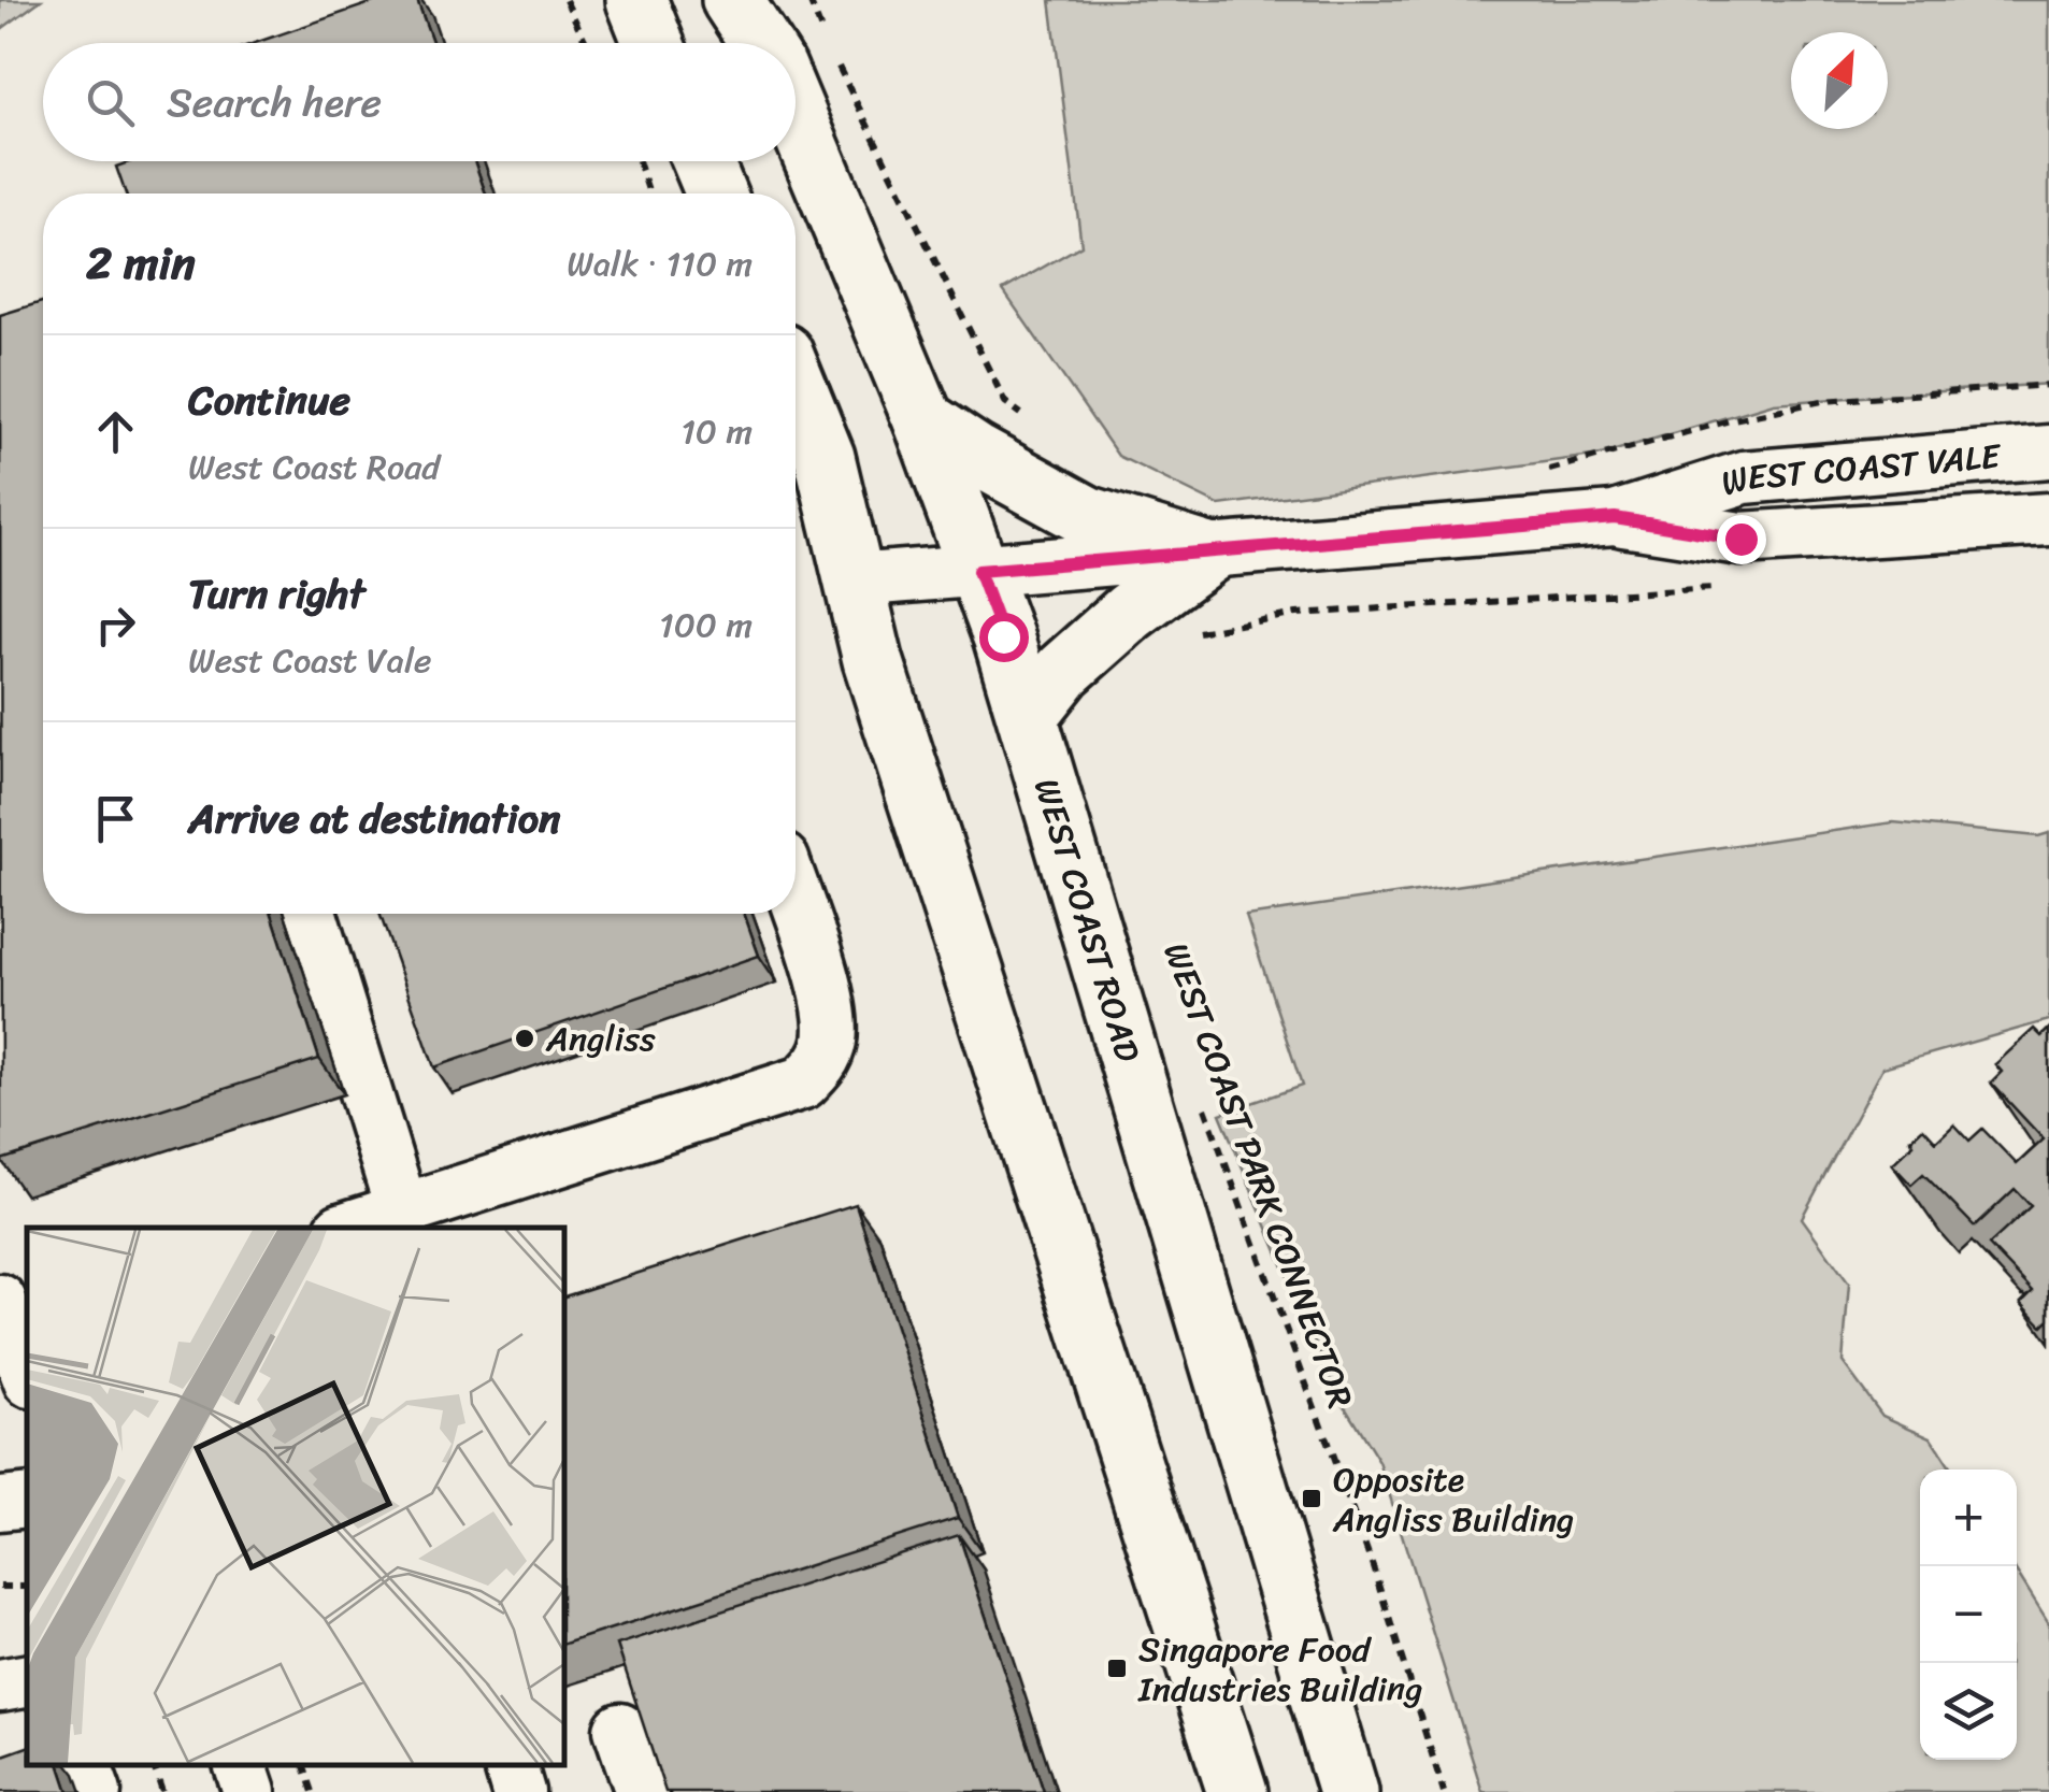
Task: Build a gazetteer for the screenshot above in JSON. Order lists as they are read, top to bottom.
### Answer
{
  "streets": {
    "main road": ["WEST COAST ROAD"],
    "street": ["WEST COAST VALE"],
    "path": ["WEST COAST PARK CONNECTOR"]
  },
  "crossings": [
    ["WEST COAST VALE", "WEST COAST ROAD"]
  ],
  "places": {
    "other": ["Angliss"],
    "transit": ["Opposite Angliss Building", "Singapore Food Industries Building"]
  },
  "north": "top right",
  "page": {
    "search": "Search here",
    "heading": ["2 min", "Walk · 110 m"],
    "list": [
      ["Continue", "West Coast Road", "10 m"],
      ["Turn right", "West Coast Vale", "100 m"],
      "Arrive at destination"
    ],
    "map_buttons": ["+", "−"]
  }
}
